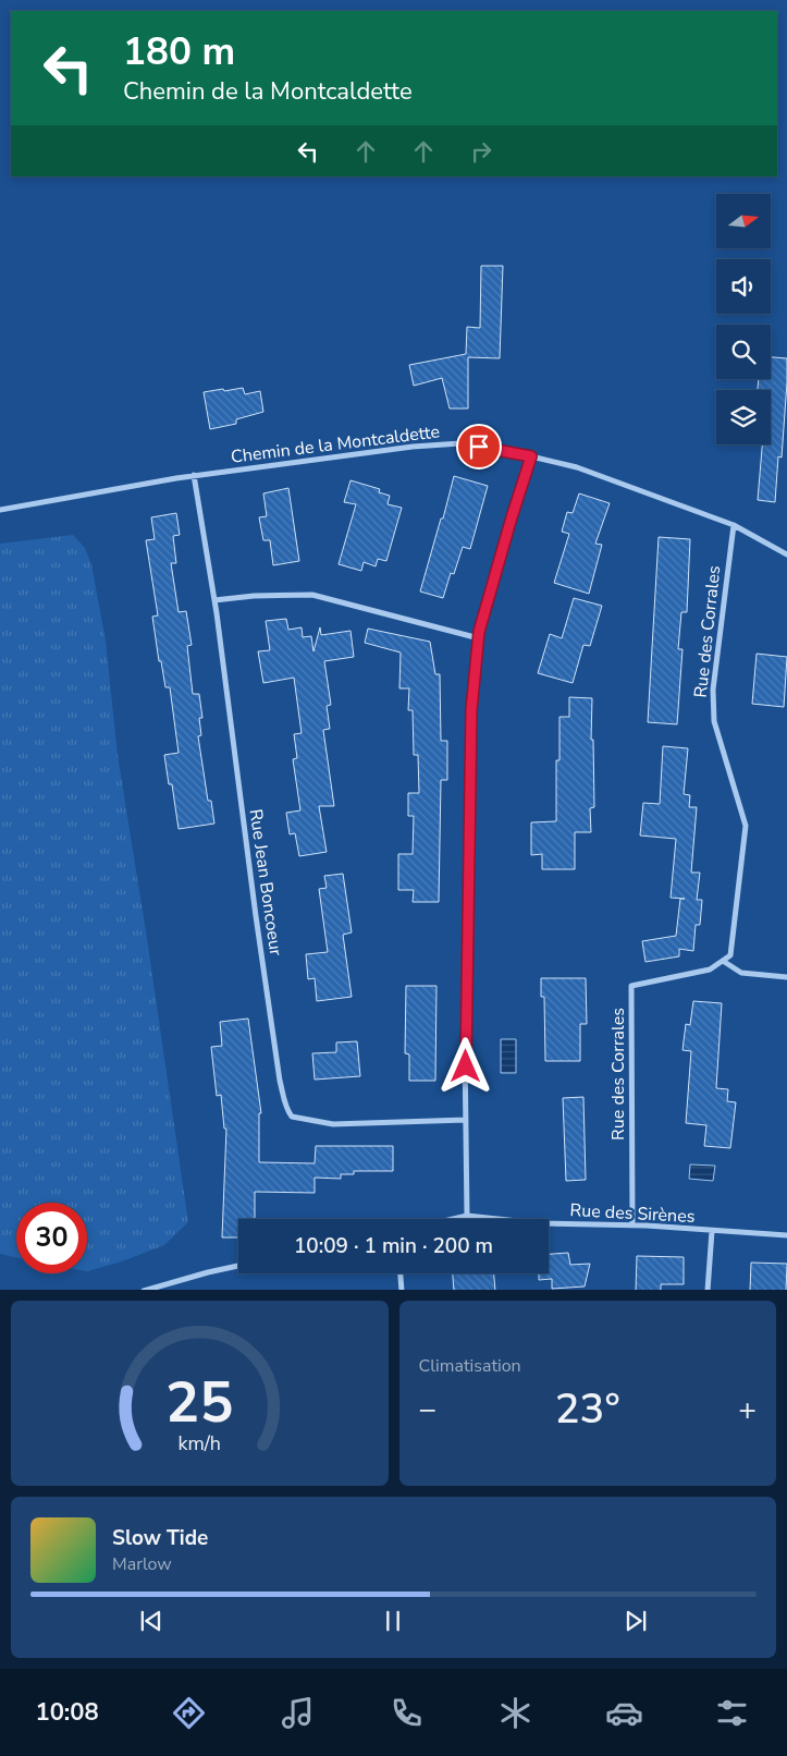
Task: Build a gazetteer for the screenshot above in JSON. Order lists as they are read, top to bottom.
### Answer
{
  "streets": {
    "street": [
      "Chemin de la Montcaldette",
      "Rue des Corrales",
      "Rue Jean Boncoeur",
      "Rue des Sirènes"
    ]
  },
  "crossings": [
    ["Chemin de la Montcaldette", "Rue des Corrales"],
    ["Chemin de la Montcaldette", "Rue Jean Boncoeur"],
    ["Rue des Corrales", "Rue des Sirènes"]
  ],
  "north": "right",
  "page": {
    "turn": ["180 m", "Chemin de la Montcaldette"],
    "limit": "30",
    "trip": "10:09 · 1 min · 200 m",
    "tile": "Climatisation",
    "heat": ["−", "23°", "+"],
    "song": ["Slow Tide", "Marlow"],
    "tabs": "10:08",
    "gauge": ["25", "km/h"]
  }
}
